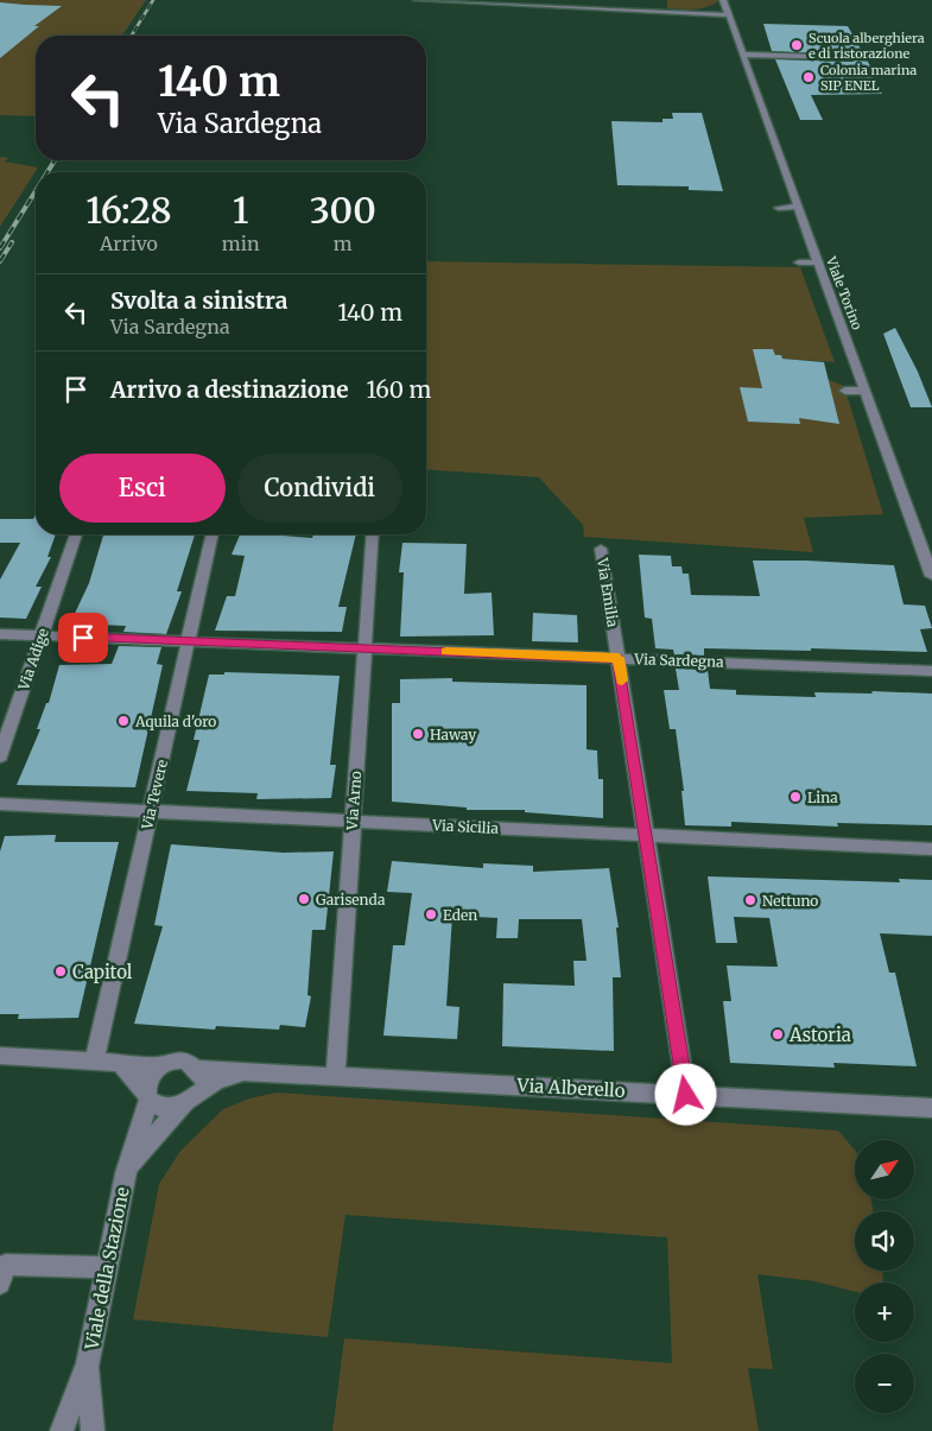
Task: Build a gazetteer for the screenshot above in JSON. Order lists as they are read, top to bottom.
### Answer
{
  "streets": {
    "street": [
      "Viale Torino",
      "Via Emilia",
      "Via Adige",
      "Via Sardegna",
      "Via Tevere",
      "Via Arno",
      "Via Sicilia",
      "Via Alberello",
      "Viale della Stazione"
    ]
  },
  "crossings": [
    ["Via Emilia", "Via Sardegna"],
    ["Via Emilia", "Via Sicilia"],
    ["Via Emilia", "Via Alberello"],
    ["Via Adige", "Via Sardegna"],
    ["Via Sardegna", "Via Tevere"],
    ["Via Sardegna", "Via Arno"],
    ["Via Tevere", "Via Sicilia"],
    ["Via Tevere", "Via Alberello"],
    ["Via Arno", "Via Sicilia"],
    ["Via Arno", "Via Alberello"],
    ["Via Alberello", "Viale della Stazione"]
  ],
  "places": [
    "Scuola alberghiera e di ristorazione",
    "Colonia marina SIP ENEL",
    "Aquila d'oro",
    "Haway",
    "Lina",
    "Garisenda",
    "Nettuno",
    "Eden",
    "Capitol",
    "Astoria"
  ],
  "north": "top right",
  "page": {
    "turn": ["140 m", "Via Sardegna"],
    "eta": [
      "16:28",
      "Arrivo",
      "1",
      "min",
      "300",
      "m"
    ],
    "list": [
      {
        "name": "Svolta a sinistra",
        "note": "Via Sardegna",
        "value": "140 m"
      },
      {
        "name": "Arrivo a destinazione",
        "value": "160 m"
      }
    ],
    "buttons": ["Esci", "Condividi"],
    "map_buttons": ["+", "−"]
  }
}
